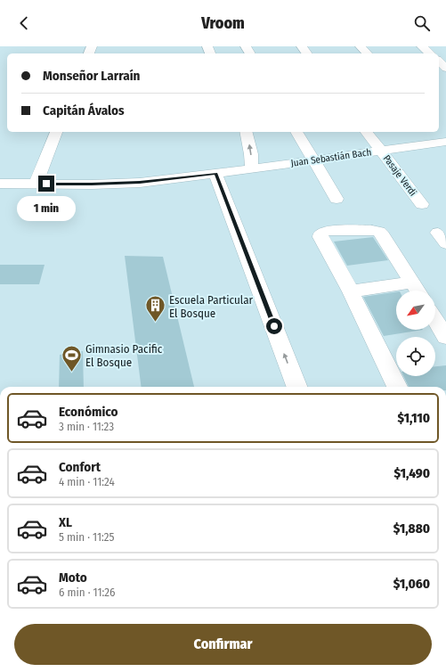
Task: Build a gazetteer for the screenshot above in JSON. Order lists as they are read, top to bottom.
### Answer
{
  "streets": {
    "street": ["Juan Sebastián Bach", "Pasaje Verdi"]
  },
  "crossings": [
    ["Juan Sebastián Bach", "Pasaje Verdi"]
  ],
  "places": {
    "building": ["Escuela Particular El Bosque"],
    "sports": ["Gimnasio Pacific El Bosque"]
  },
  "north": "bottom left",
  "page": {
    "header": "Vroom",
    "banner": ["Monseñor Larraín", "Capitán Ávalos"],
    "bubble": "1 min",
    "list": [
      {
        "name": "Económico",
        "note": "3 min · 11:23",
        "value": "$1,110"
      },
      {
        "name": "Confort",
        "note": "4 min · 11:24",
        "value": "$1,490"
      },
      {
        "name": "XL",
        "note": "5 min · 11:25",
        "value": "$1,880"
      },
      {
        "name": "Moto",
        "note": "6 min · 11:26",
        "value": "$1,060"
      }
    ],
    "buttons": "Confirmar"
  }
}
